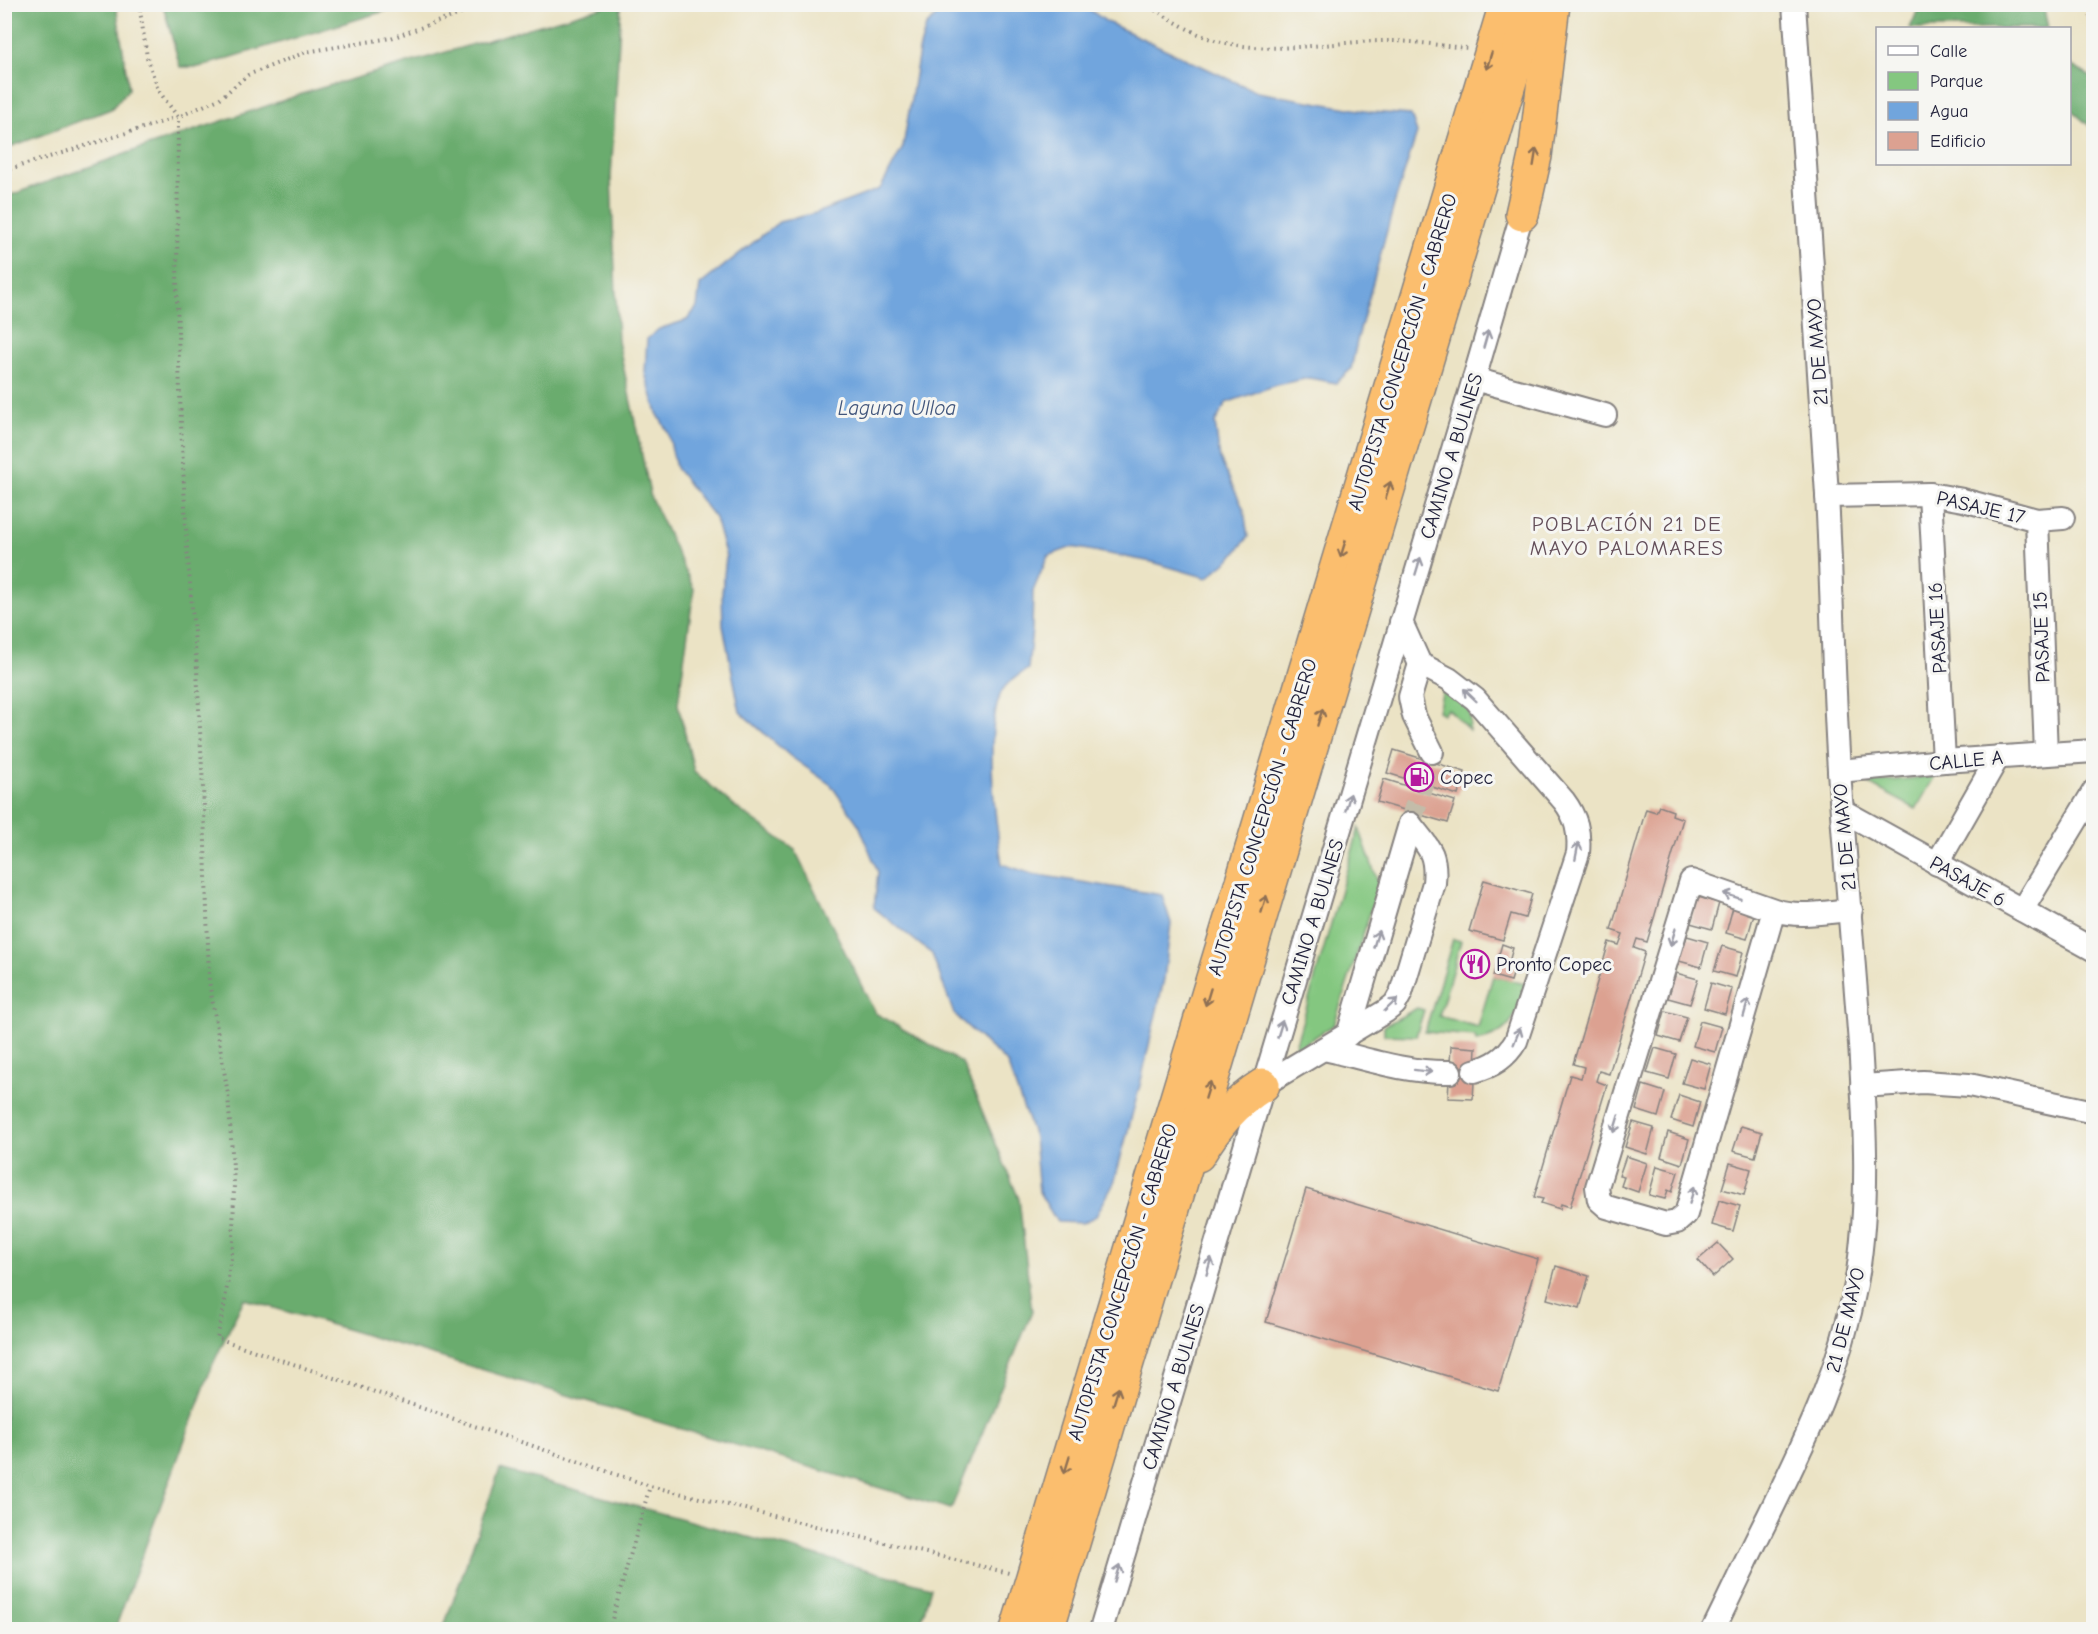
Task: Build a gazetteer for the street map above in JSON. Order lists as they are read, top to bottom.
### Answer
{
  "streets": {
    "highway": ["AUTOPISTA CONCEPCIÓN - CABRERO"],
    "street": [
      "21 DE MAYO",
      "CAMINO A BULNES",
      "PASAJE 17",
      "PASAJE 16",
      "PASAJE 15",
      "CALLE A",
      "PASAJE 6"
    ]
  },
  "crossings": [
    ["21 DE MAYO", "PASAJE 17"],
    ["21 DE MAYO", "CALLE A"],
    ["21 DE MAYO", "PASAJE 6"],
    ["PASAJE 17", "PASAJE 16"],
    ["PASAJE 17", "PASAJE 15"],
    ["PASAJE 16", "CALLE A"],
    ["PASAJE 15", "CALLE A"]
  ],
  "one_way": ["CAMINO A BULNES"],
  "districts": ["POBLACIÓN 21 DE MAYO PALOMARES"],
  "water": ["Laguna Ulloa"],
  "places": {
    "fuel station": ["Copec"],
    "restaurant": ["Pronto Copec"]
  },
  "legend": [
    "Calle",
    "Parque",
    "Agua",
    "Edificio"
  ]
}
